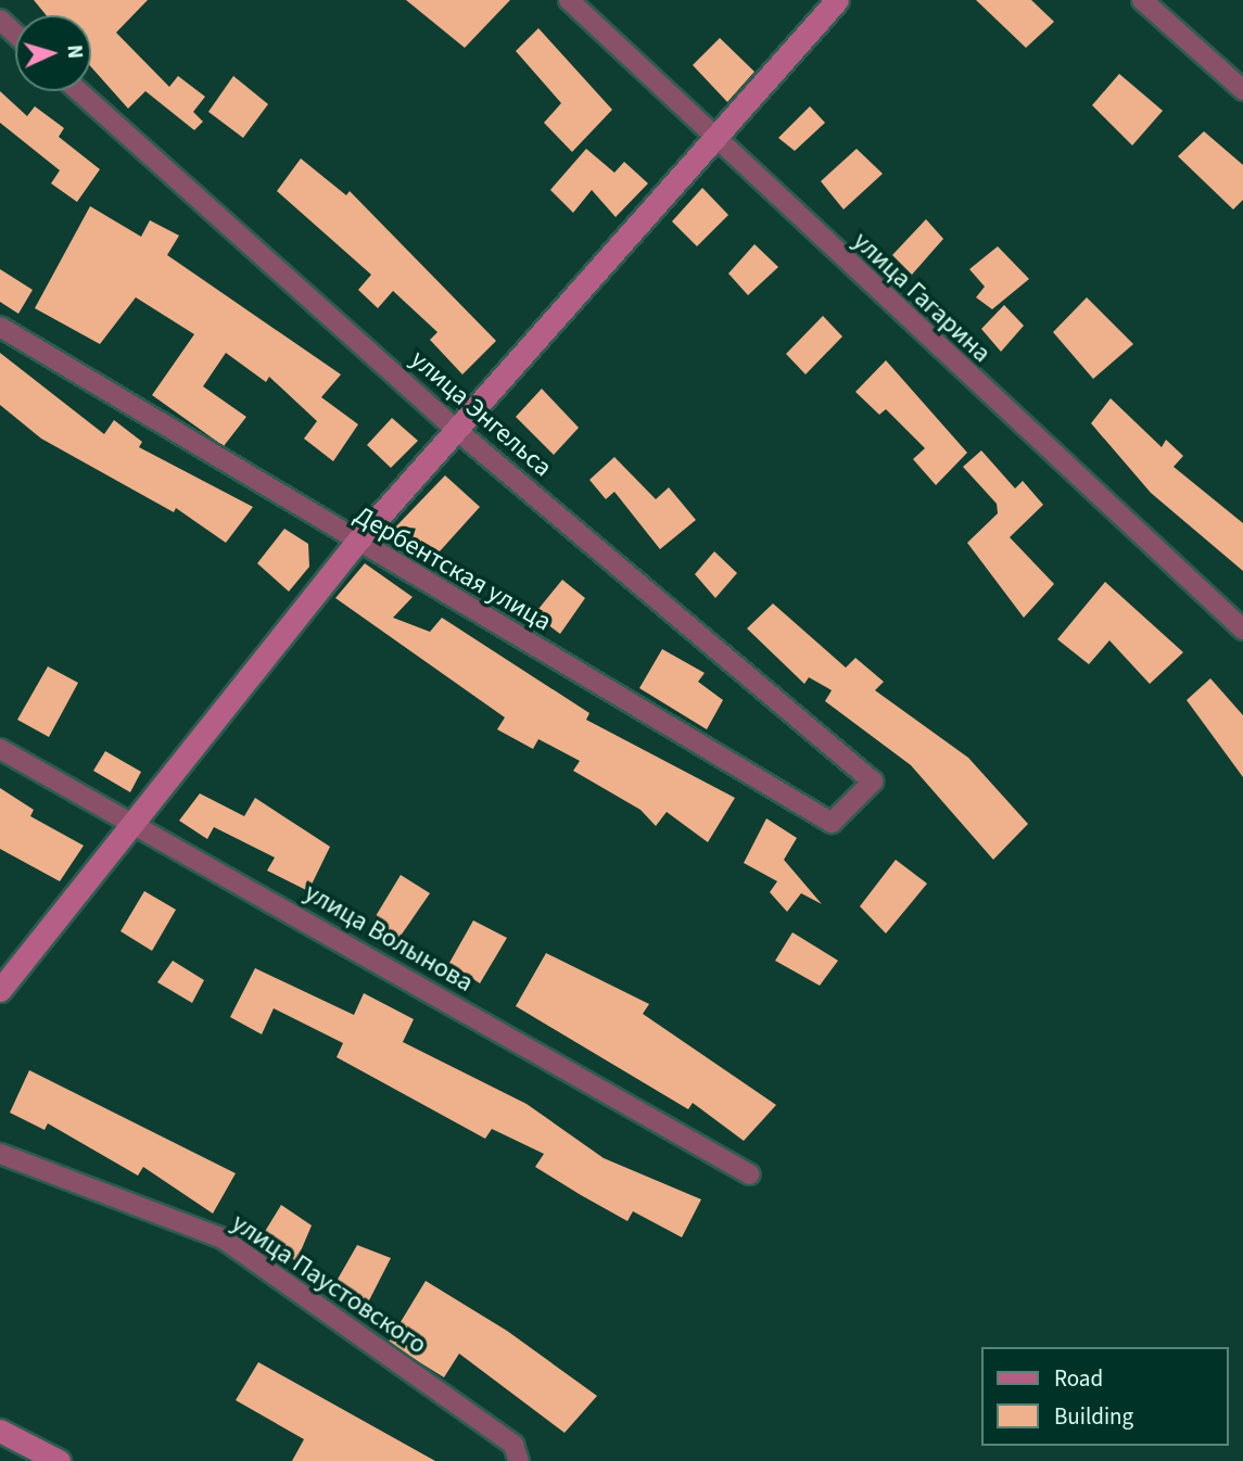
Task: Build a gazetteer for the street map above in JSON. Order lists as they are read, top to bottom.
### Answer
{
  "streets": {
    "street": [
      "улица Гагарина",
      "улица Энгельса",
      "Дербентская улица",
      "улица Волынова",
      "улица Паустовского"
    ]
  },
  "crossings": [
    ["улица Энгельса", "Дербентская улица"]
  ],
  "legend": ["Road", "Building"],
  "north": "right"
}
